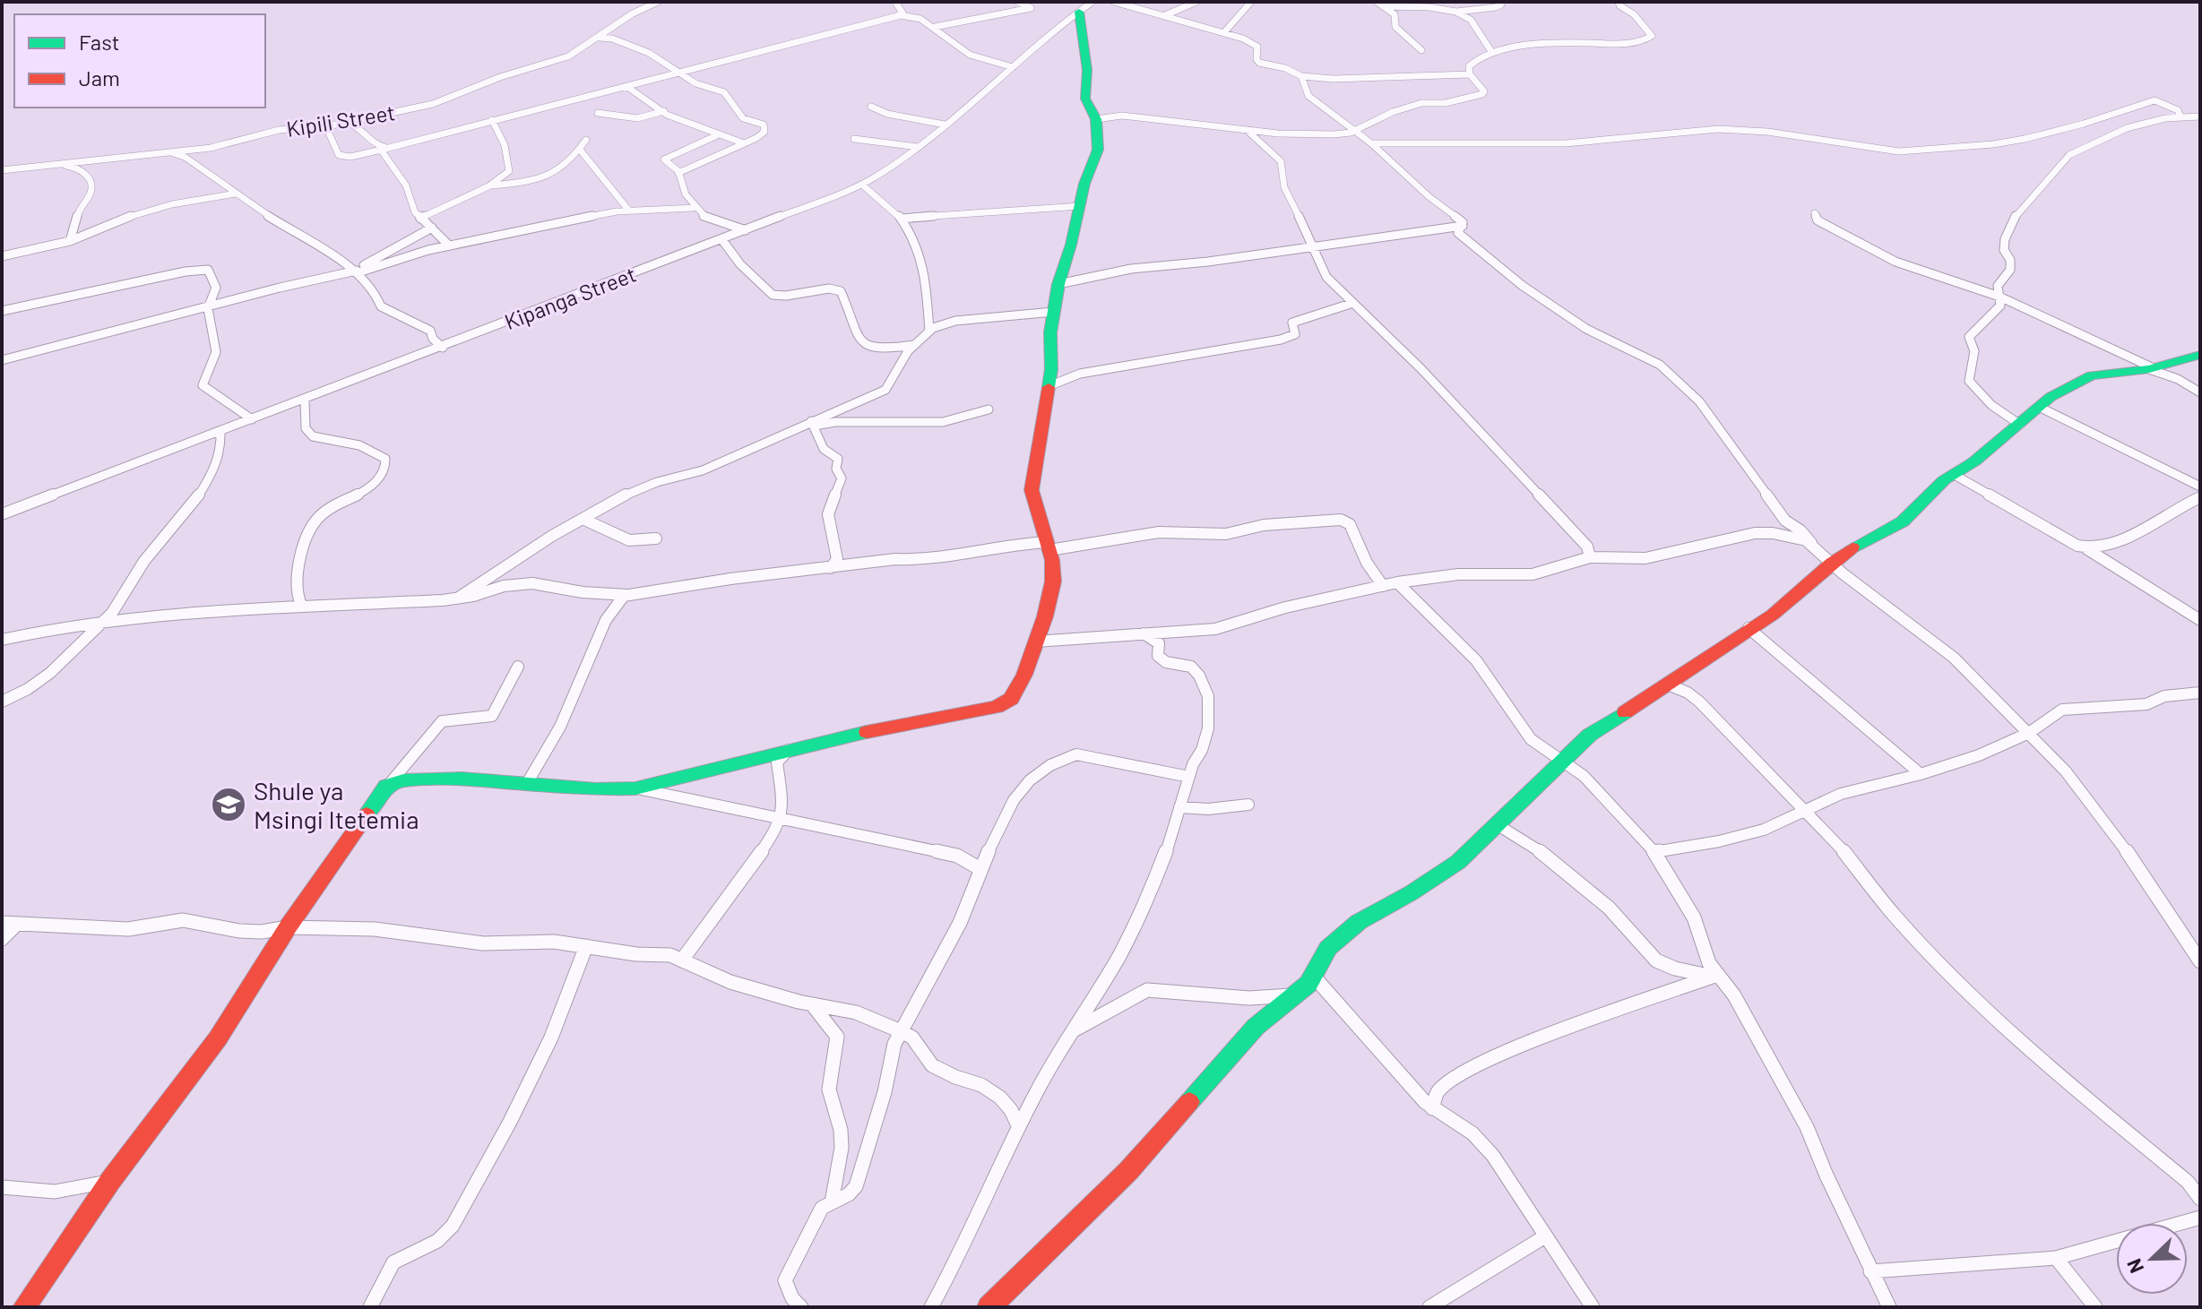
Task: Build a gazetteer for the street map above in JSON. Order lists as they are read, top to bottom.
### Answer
{
  "streets": {
    "street": ["Kipili Street", "Kipanga Street"]
  },
  "places": {
    "school or university": ["Shule ya Msingi Itetemia"]
  },
  "legend": ["Fast", "Jam"],
  "north": "bottom left"
}
